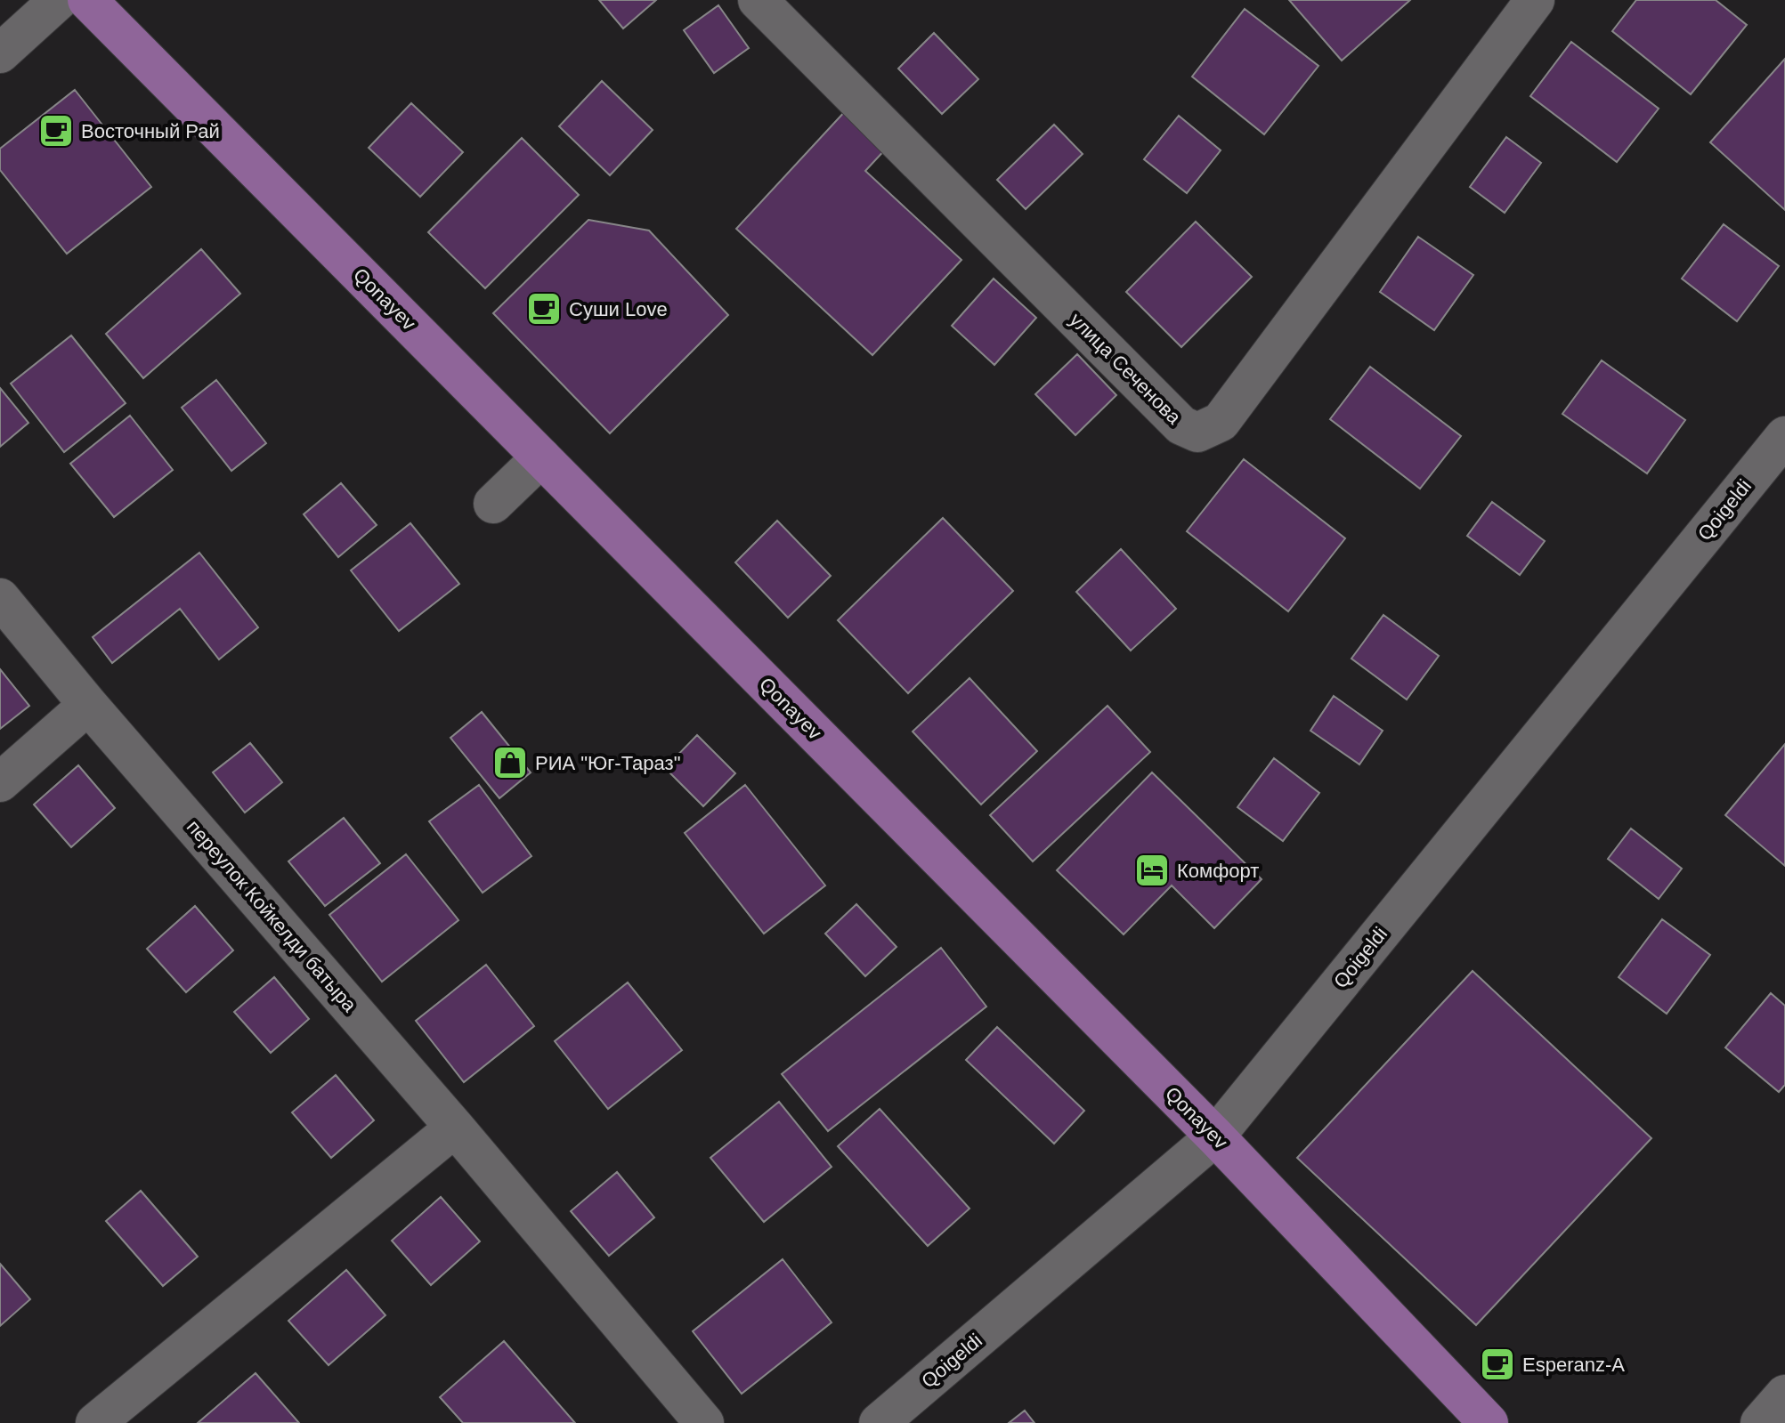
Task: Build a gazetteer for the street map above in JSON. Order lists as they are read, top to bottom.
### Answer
{
  "streets": {
    "main road": ["Qonayev"],
    "street": ["улица Сеченова", "Qoigeldi", "переулок Койкелди батыра"]
  },
  "crossings": [
    ["Qonayev", "Qoigeldi"]
  ],
  "places": {
    "cafe": ["Восточный Рай", "Суши Love", "Esperanz-A"],
    "shop": ["РИА \"Юг-Тараз\""],
    "hotel": ["Комфорт"]
  }
}
